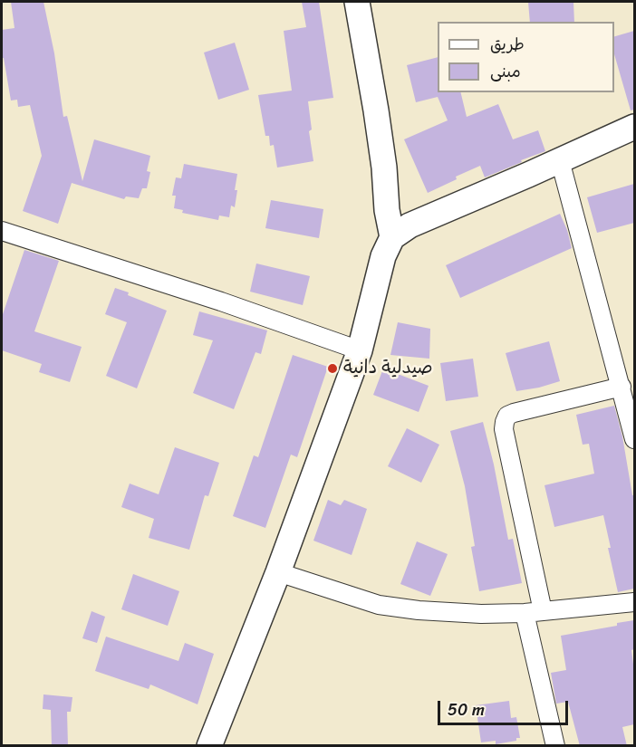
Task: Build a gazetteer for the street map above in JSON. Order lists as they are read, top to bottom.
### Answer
{
  "places": ["صيدلية دانية"],
  "legend": ["طريق", "مبنى"],
  "scale_bar": "50 m"
}
